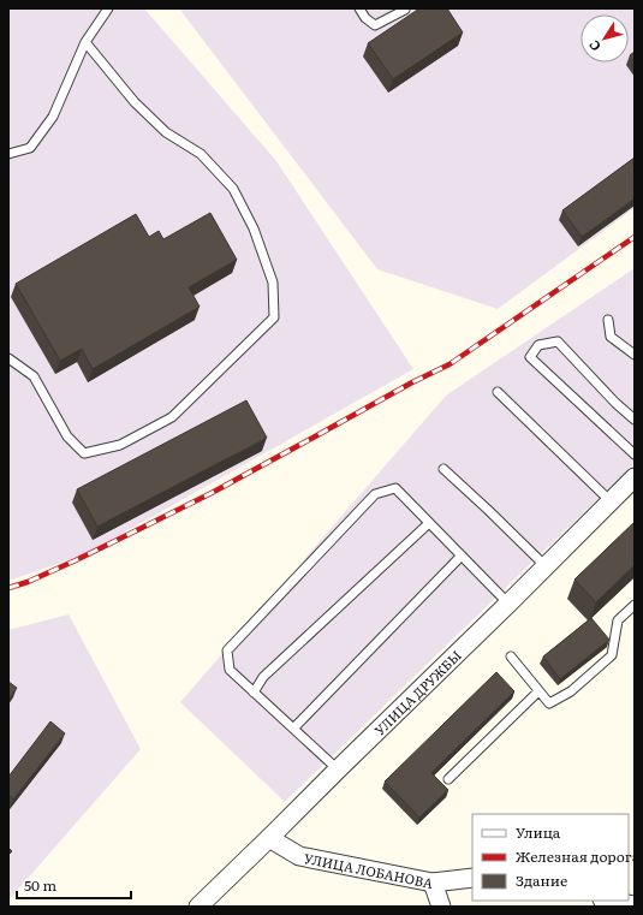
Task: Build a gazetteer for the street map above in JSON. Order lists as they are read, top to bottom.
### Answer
{
  "streets": {
    "street": ["УЛИЦА ДРУЖБЫ", "УЛИЦА ЛОБАНОВА"]
  },
  "crossings": [
    ["УЛИЦА ДРУЖБЫ", "УЛИЦА ЛОБАНОВА"]
  ],
  "legend": ["Улица", "Железная дорога", "Здание"],
  "scale_bar": "50 m",
  "north": "bottom left"
}
